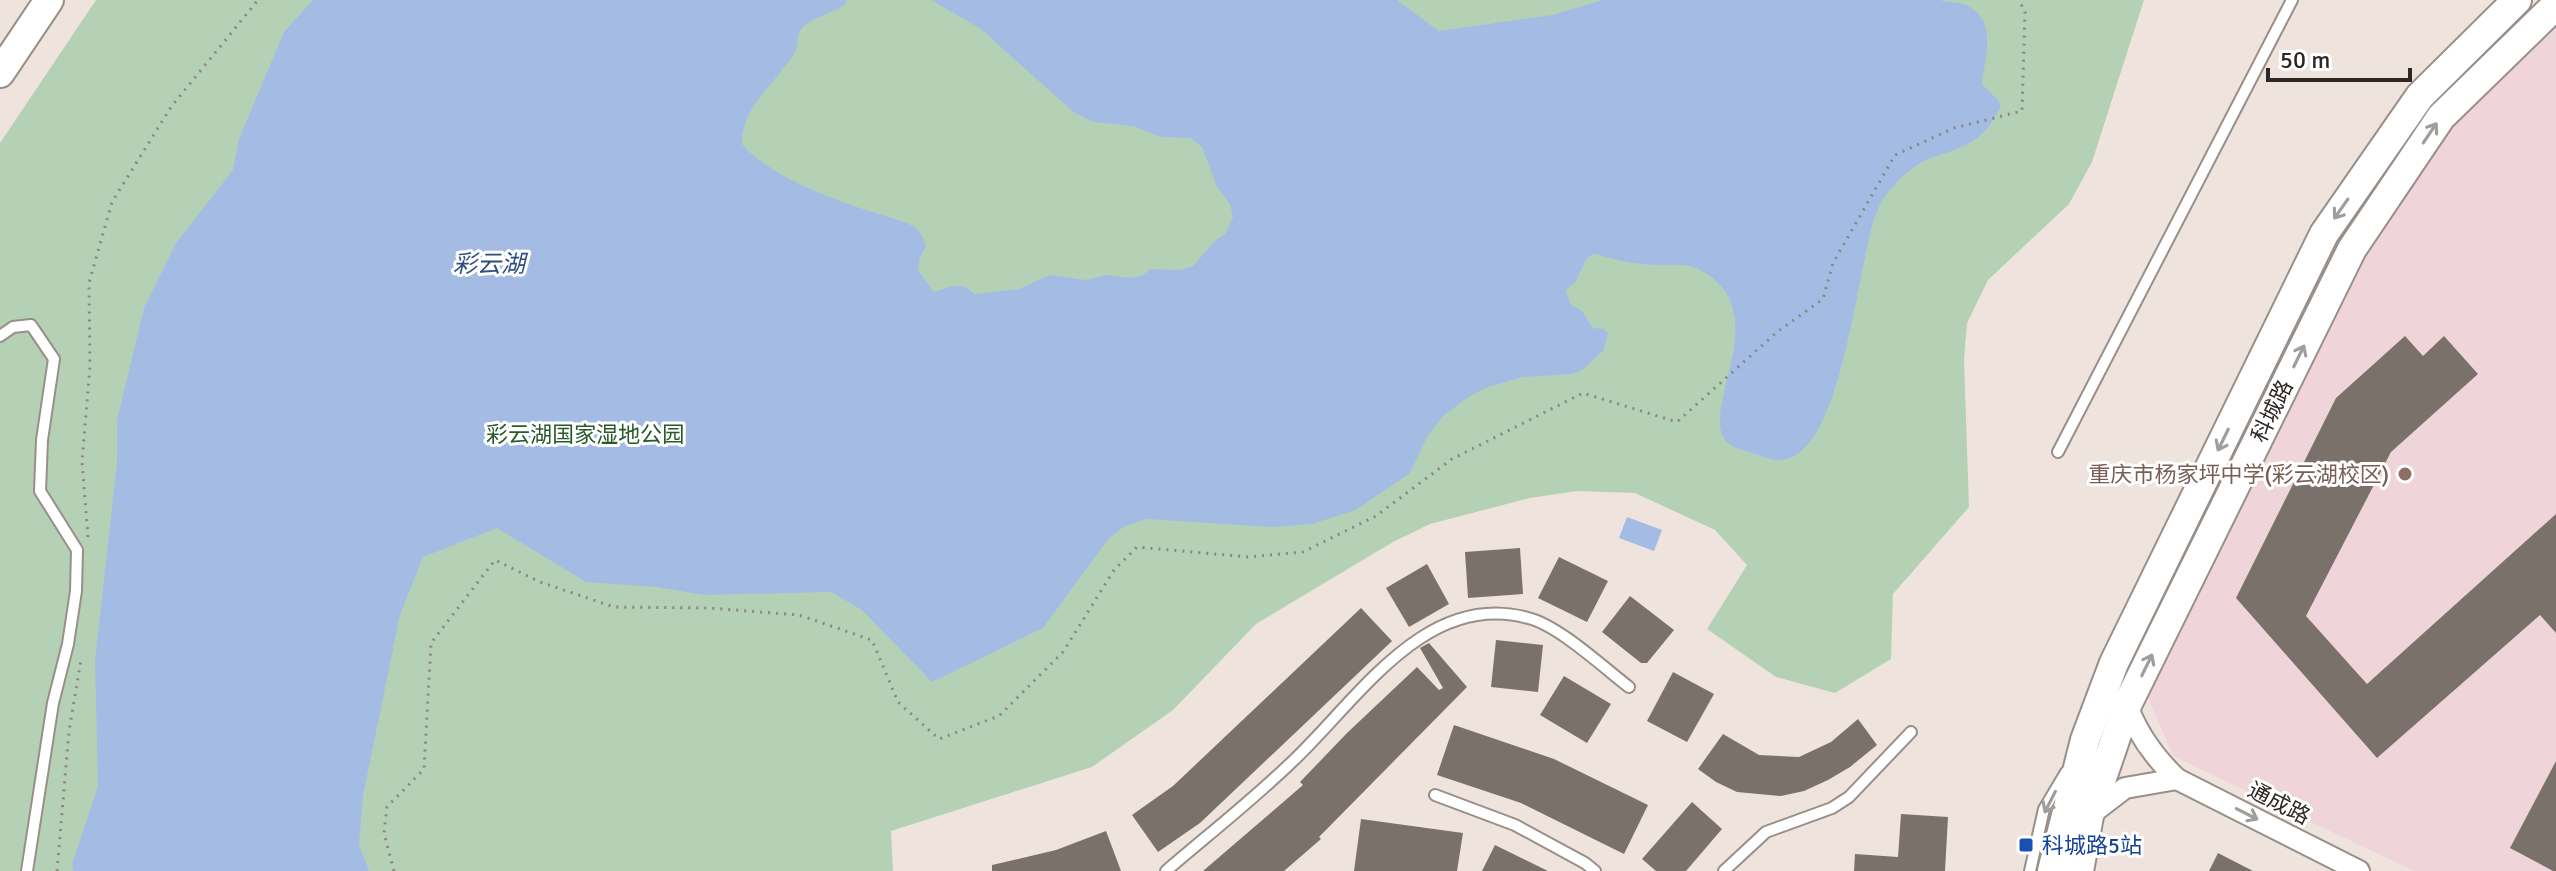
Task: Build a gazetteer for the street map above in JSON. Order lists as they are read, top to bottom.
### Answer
{
  "streets": {
    "main road": ["科城路"],
    "street": ["通成路"]
  },
  "one_way": ["通成路"],
  "water": ["彩云湖"],
  "parks": ["彩云湖国家湿地公园"],
  "places": {
    "other": ["重庆市杨家坪中学(彩云湖校区)"],
    "transit": ["科城路5站"]
  },
  "scale_bar": "50 m"
}
